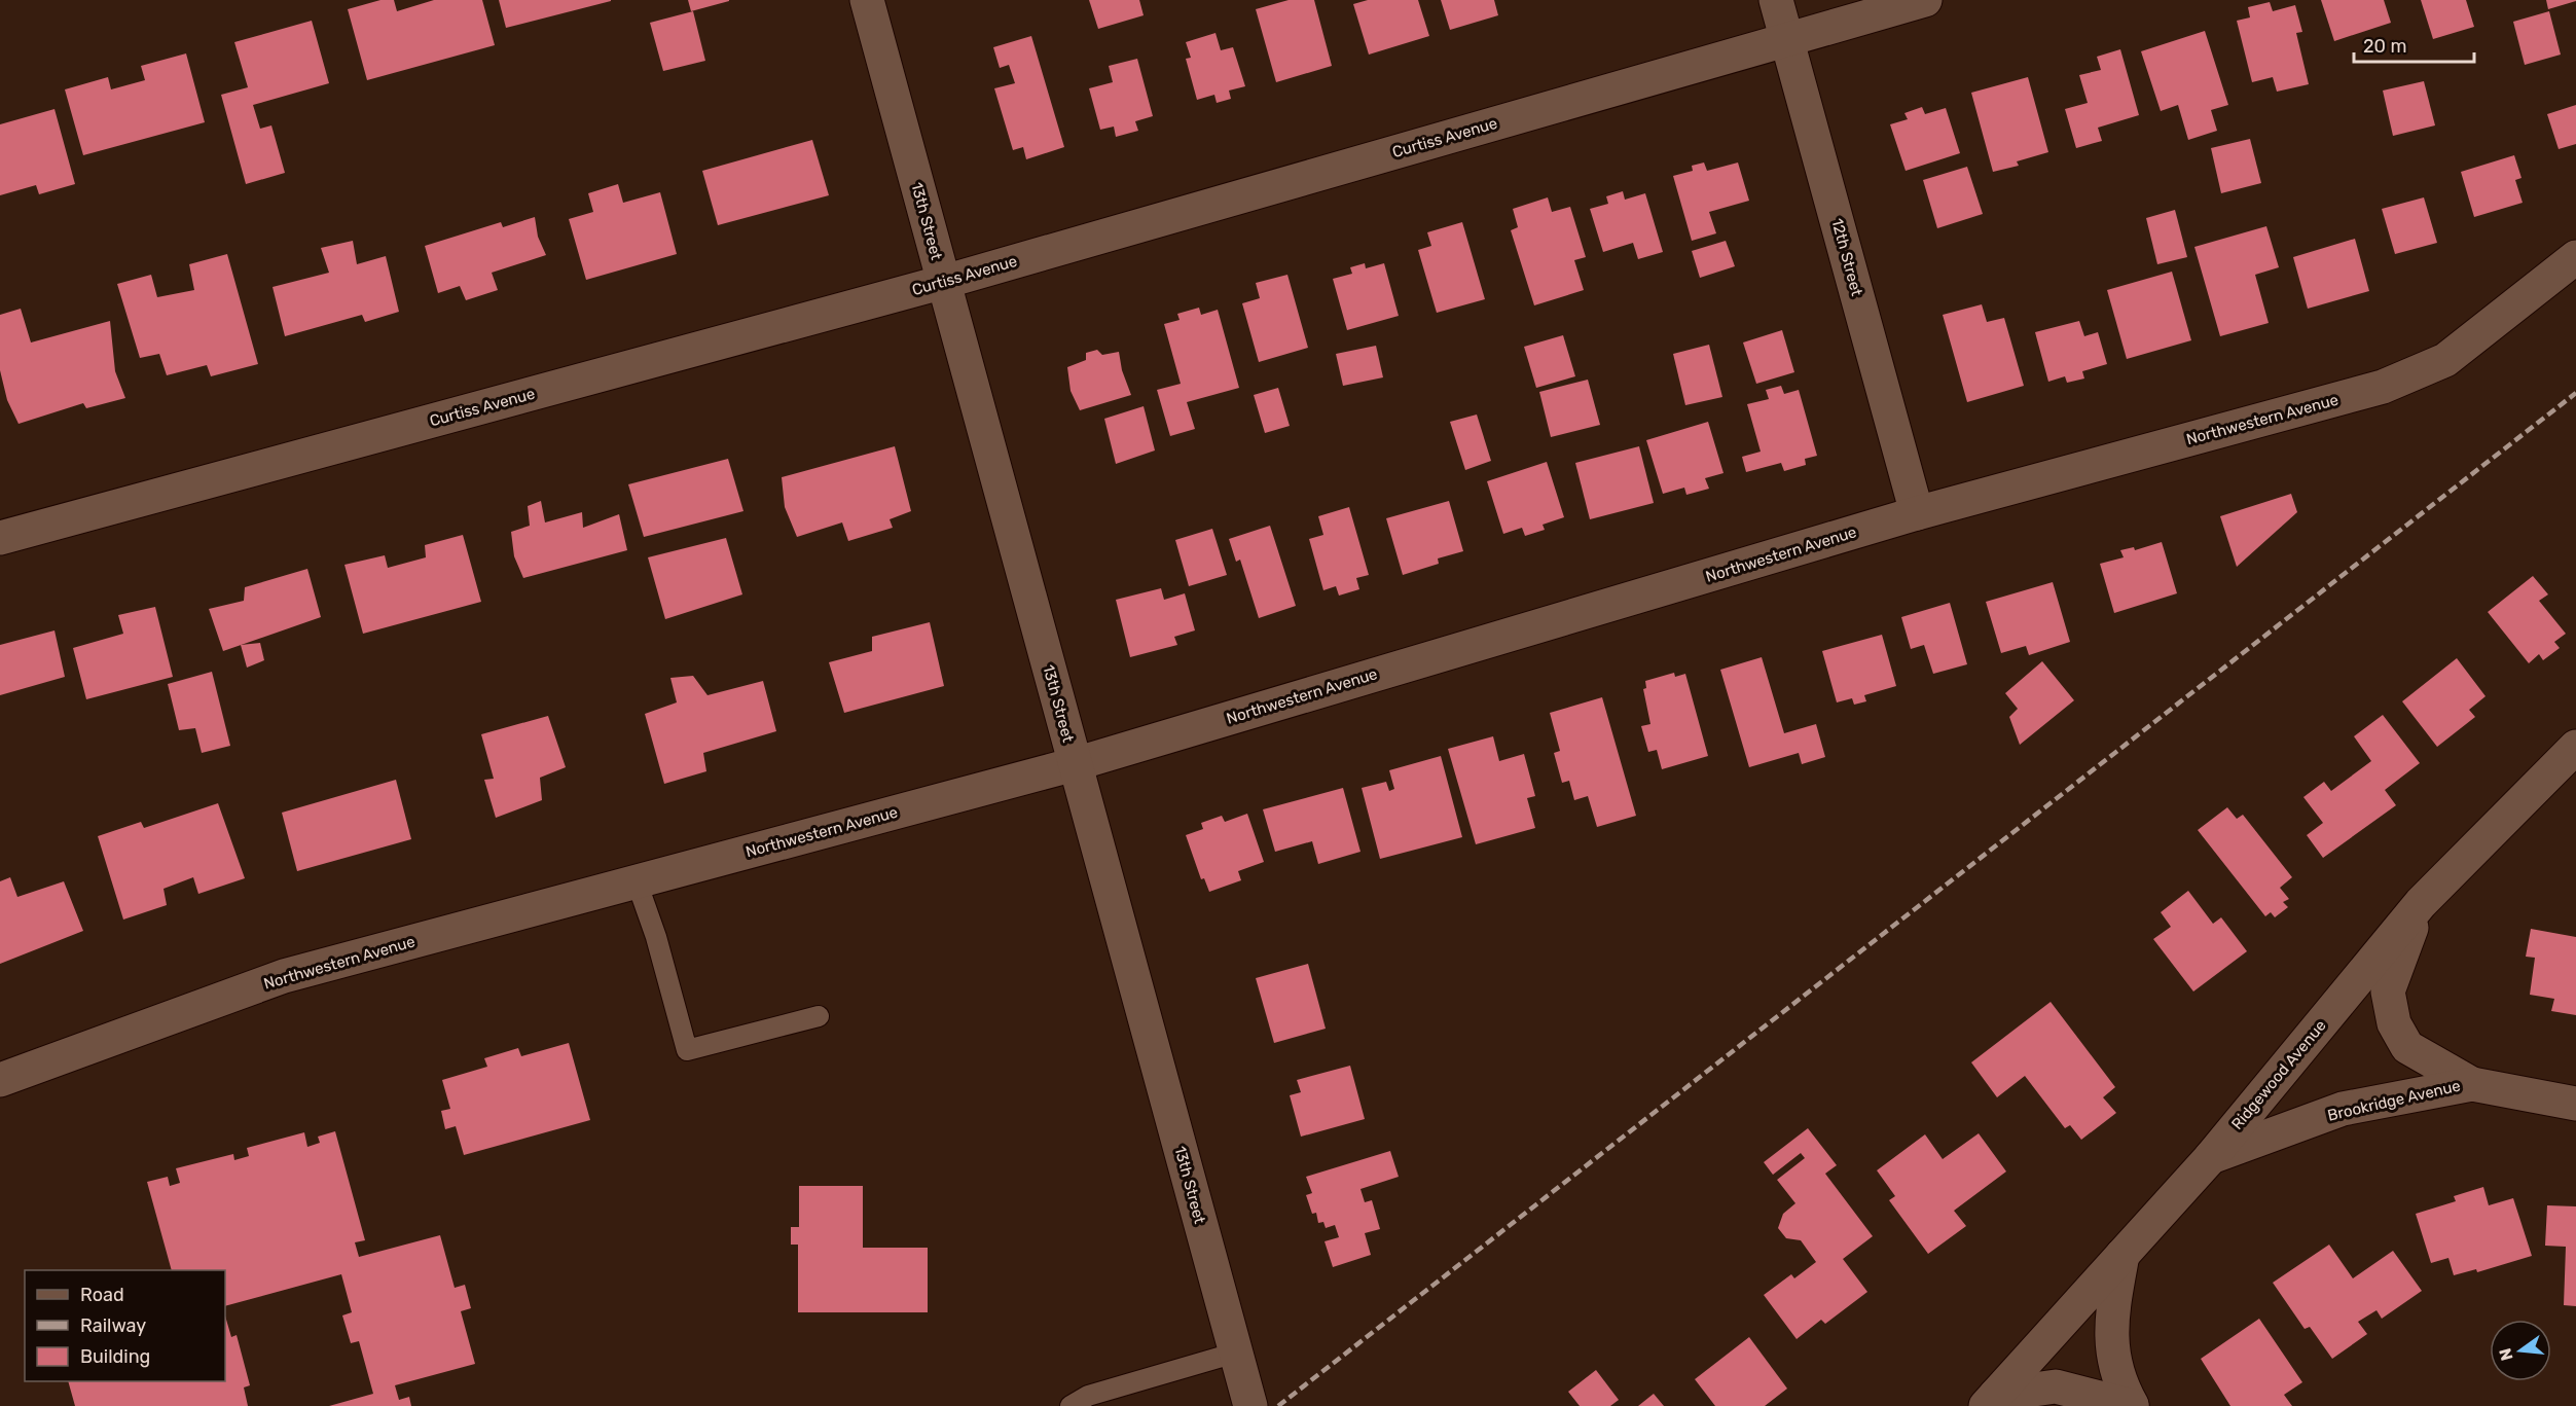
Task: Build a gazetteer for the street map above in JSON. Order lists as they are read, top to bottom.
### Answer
{
  "streets": {
    "street": [
      "Curtiss Avenue",
      "13th Street",
      "12th Street",
      "Northwestern Avenue",
      "Ridgewood Avenue",
      "Brookridge Avenue"
    ]
  },
  "crossings": [
    ["Curtiss Avenue", "13th Street"],
    ["Curtiss Avenue", "12th Street"],
    ["13th Street", "Northwestern Avenue"],
    ["12th Street", "Northwestern Avenue"],
    ["Ridgewood Avenue", "Brookridge Avenue"]
  ],
  "legend": ["Road", "Railway", "Building"],
  "scale_bar": "20 m",
  "north": "left"
}
